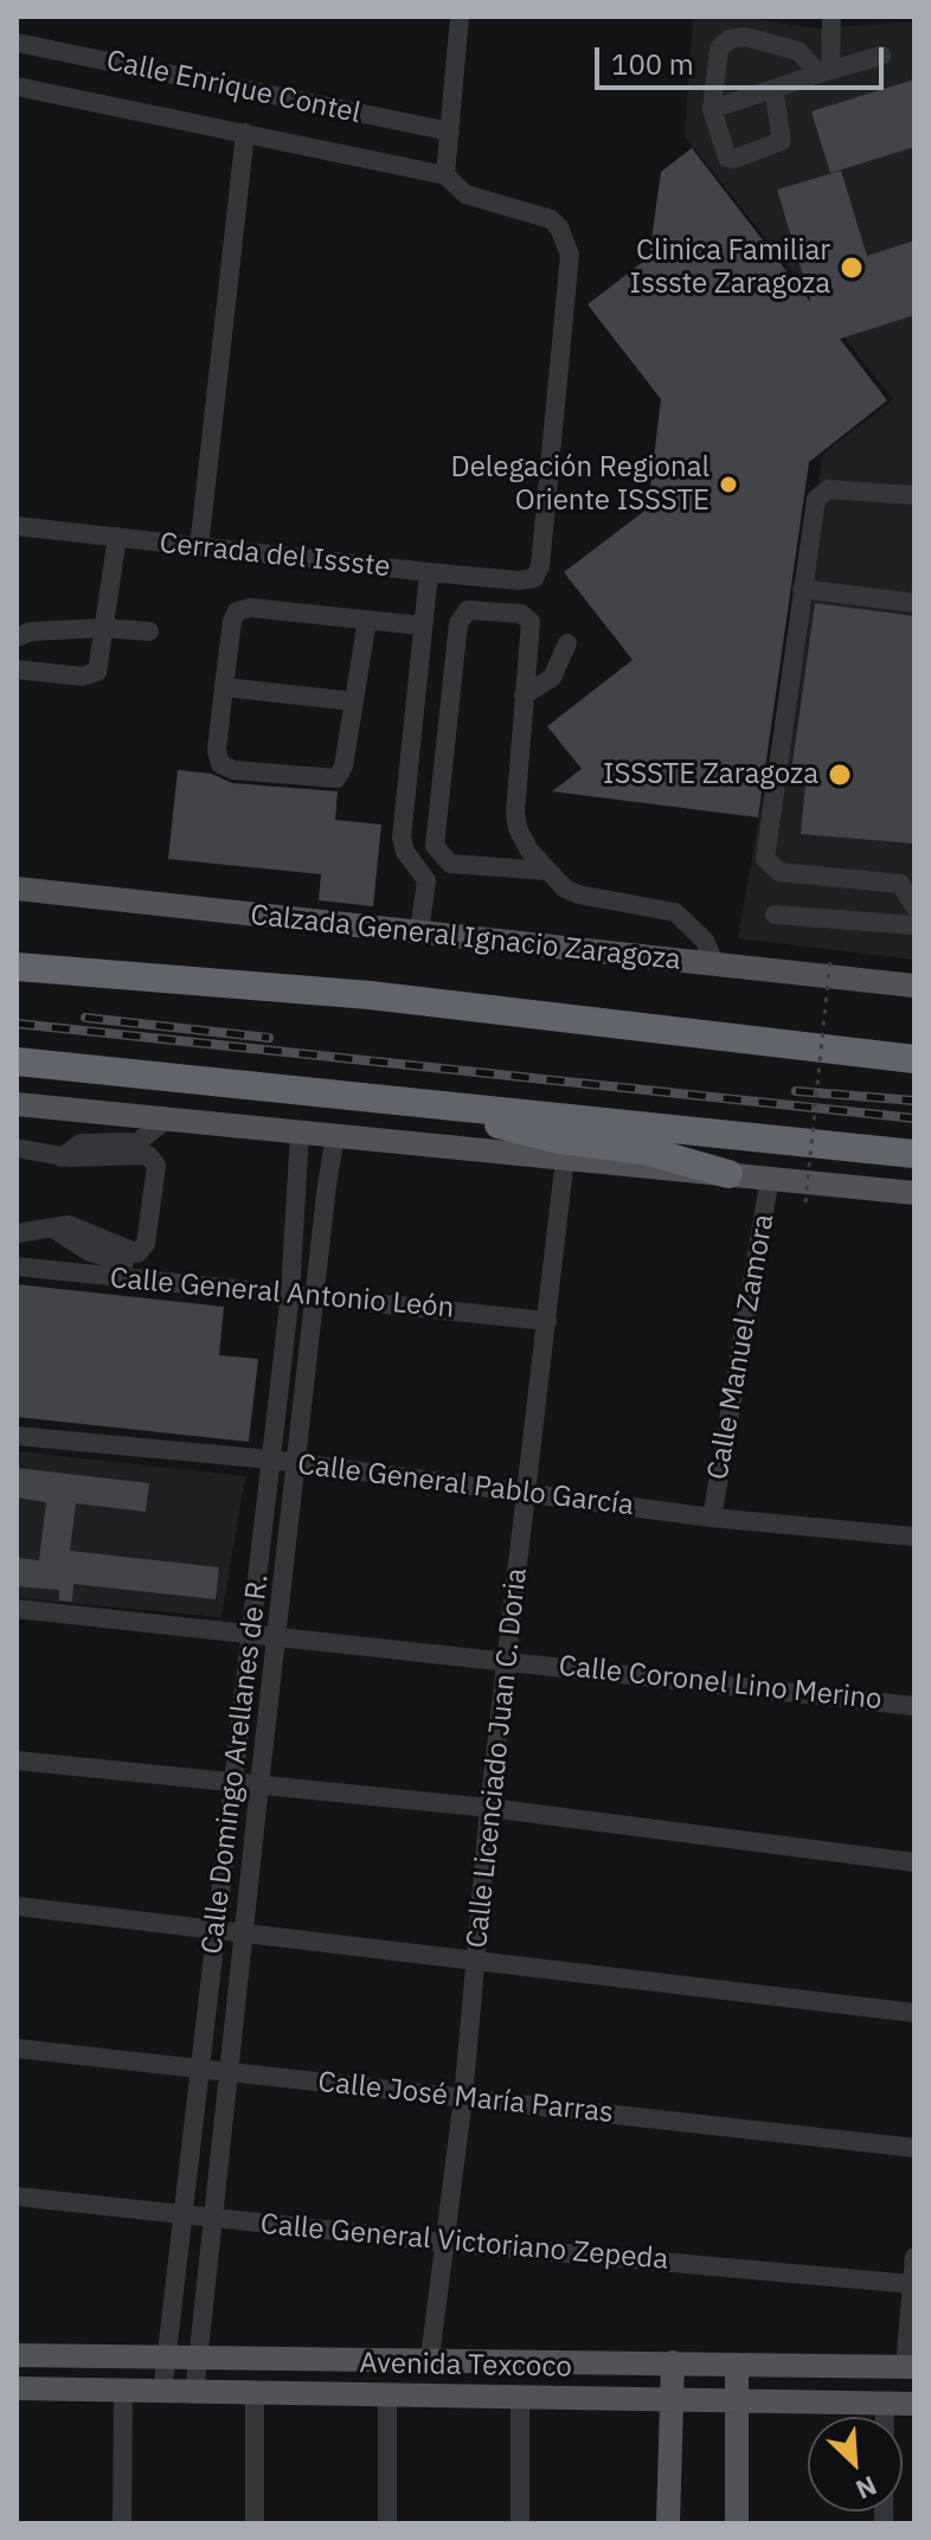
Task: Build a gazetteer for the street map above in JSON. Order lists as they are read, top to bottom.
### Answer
{
  "streets": {
    "main road": ["Calzada General Ignacio Zaragoza", "Avenida Texcoco"],
    "street": [
      "Calle Enrique Contel",
      "Cerrada del Issste",
      "Calle General Antonio León",
      "Calle Manuel Zamora",
      "Calle General Pablo García",
      "Calle Coronel Lino Merino",
      "Calle Licenciado Juan C. Doria",
      "Calle Domingo Arellanes de R.",
      "Calle José María Parras",
      "Calle General Victoriano Zepeda"
    ]
  },
  "crossings": [
    ["Calle Enrique Contel", "Cerrada del Issste"],
    ["Calle General Antonio León", "Calle Licenciado Juan C. Doria"],
    ["Calle General Antonio León", "Calle Domingo Arellanes de R."],
    ["Calle Manuel Zamora", "Calle General Pablo García"],
    ["Calle General Pablo García", "Calle Licenciado Juan C. Doria"],
    ["Calle General Pablo García", "Calle Domingo Arellanes de R."],
    ["Calle Coronel Lino Merino", "Calle Licenciado Juan C. Doria"],
    ["Calle Coronel Lino Merino", "Calle Domingo Arellanes de R."],
    ["Calle Licenciado Juan C. Doria", "Calle José María Parras"],
    ["Calle Licenciado Juan C. Doria", "Calle General Victoriano Zepeda"],
    ["Calle Licenciado Juan C. Doria", "Avenida Texcoco"],
    ["Calle Domingo Arellanes de R.", "Calle José María Parras"],
    ["Calle Domingo Arellanes de R.", "Calle General Victoriano Zepeda"],
    ["Calle Domingo Arellanes de R.", "Avenida Texcoco"]
  ],
  "places": ["Clinica Familiar Issste Zaragoza", "Delegación Regional Oriente ISSSTE", "ISSSTE Zaragoza"],
  "scale_bar": "100 m",
  "north": "bottom right"
}
